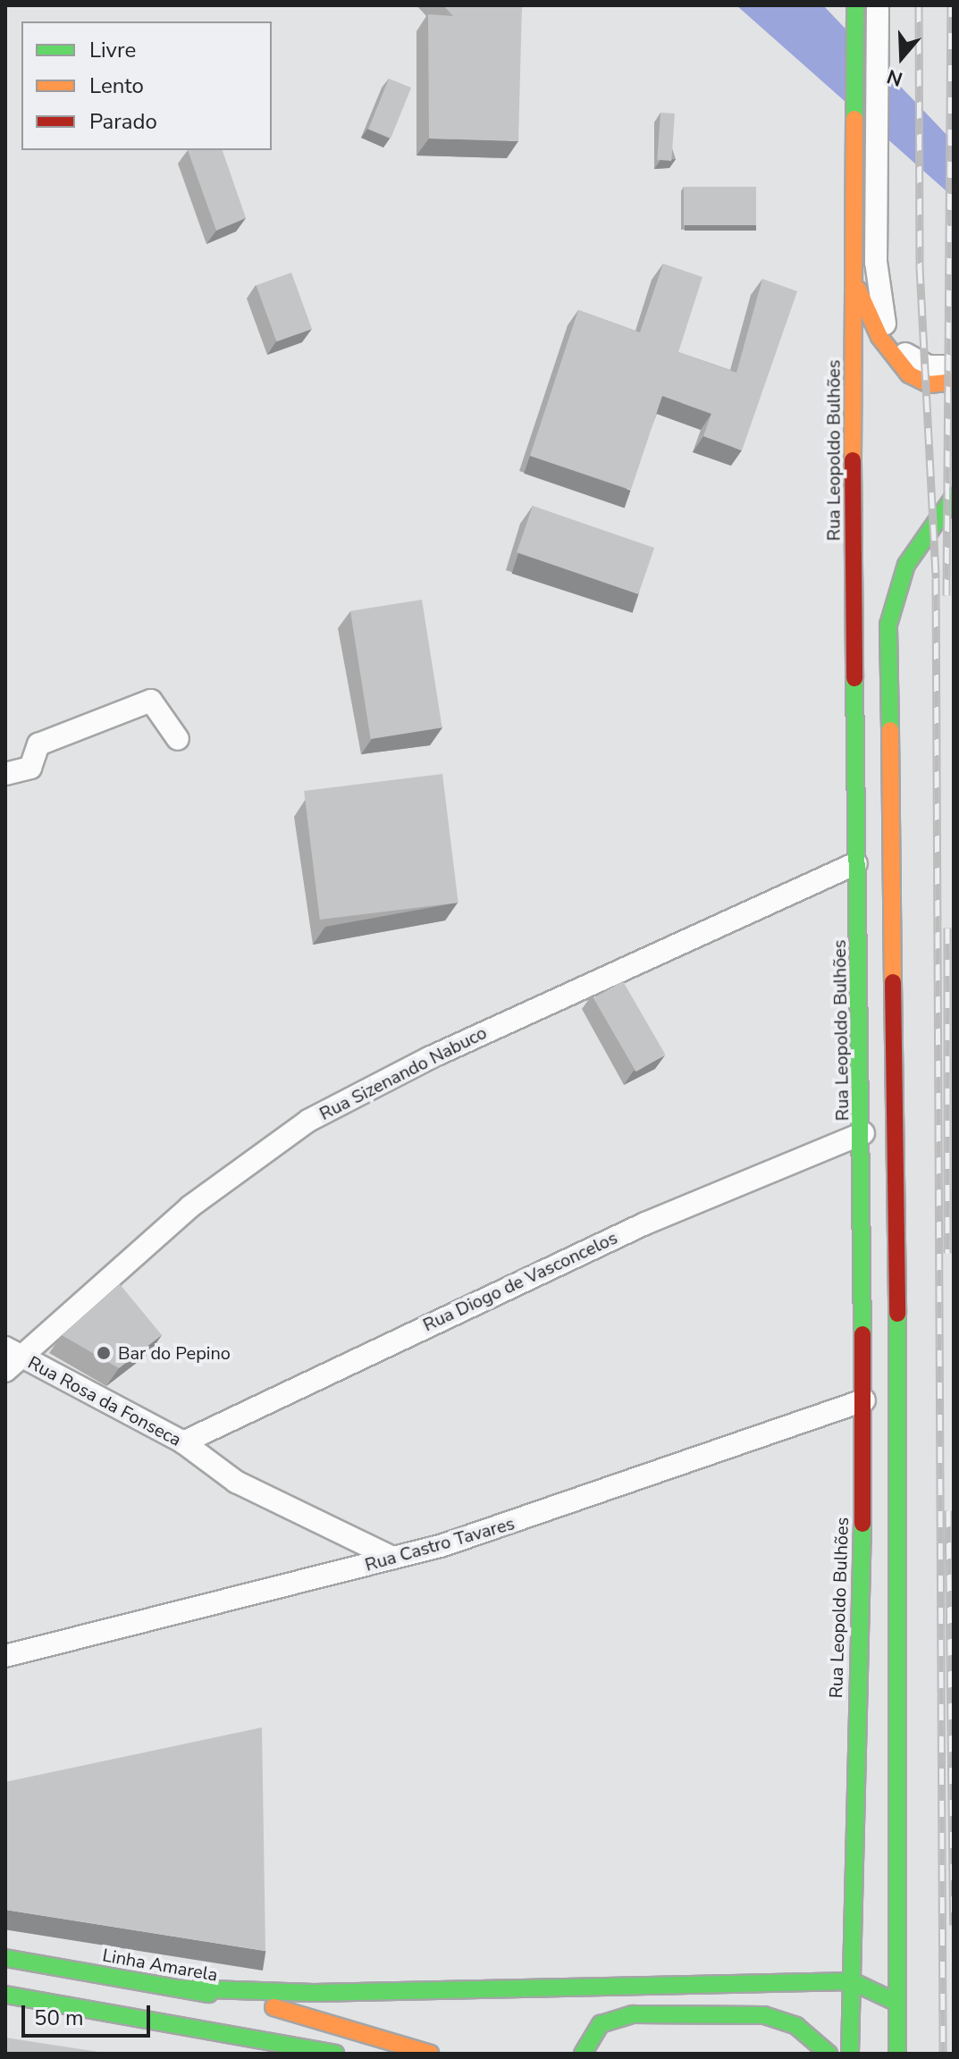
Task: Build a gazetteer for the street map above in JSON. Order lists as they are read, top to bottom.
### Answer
{
  "streets": {
    "main road": ["Rua Leopoldo Bulhões", "Linha Amarela"],
    "street": [
      "Rua Sizenando Nabuco",
      "Rua Diogo de Vasconcelos",
      "Rua Rosa da Fonseca",
      "Rua Castro Tavares"
    ]
  },
  "crossings": [
    ["Rua Leopoldo Bulhões", "Rua Sizenando Nabuco"],
    ["Rua Leopoldo Bulhões", "Rua Diogo de Vasconcelos"],
    ["Rua Leopoldo Bulhões", "Rua Castro Tavares"],
    ["Rua Sizenando Nabuco", "Rua Rosa da Fonseca"],
    ["Rua Diogo de Vasconcelos", "Rua Rosa da Fonseca"],
    ["Rua Rosa da Fonseca", "Rua Castro Tavares"]
  ],
  "places": ["Bar do Pepino"],
  "legend": ["Livre", "Lento", "Parado"],
  "scale_bar": "50 m",
  "north": "bottom"
}
